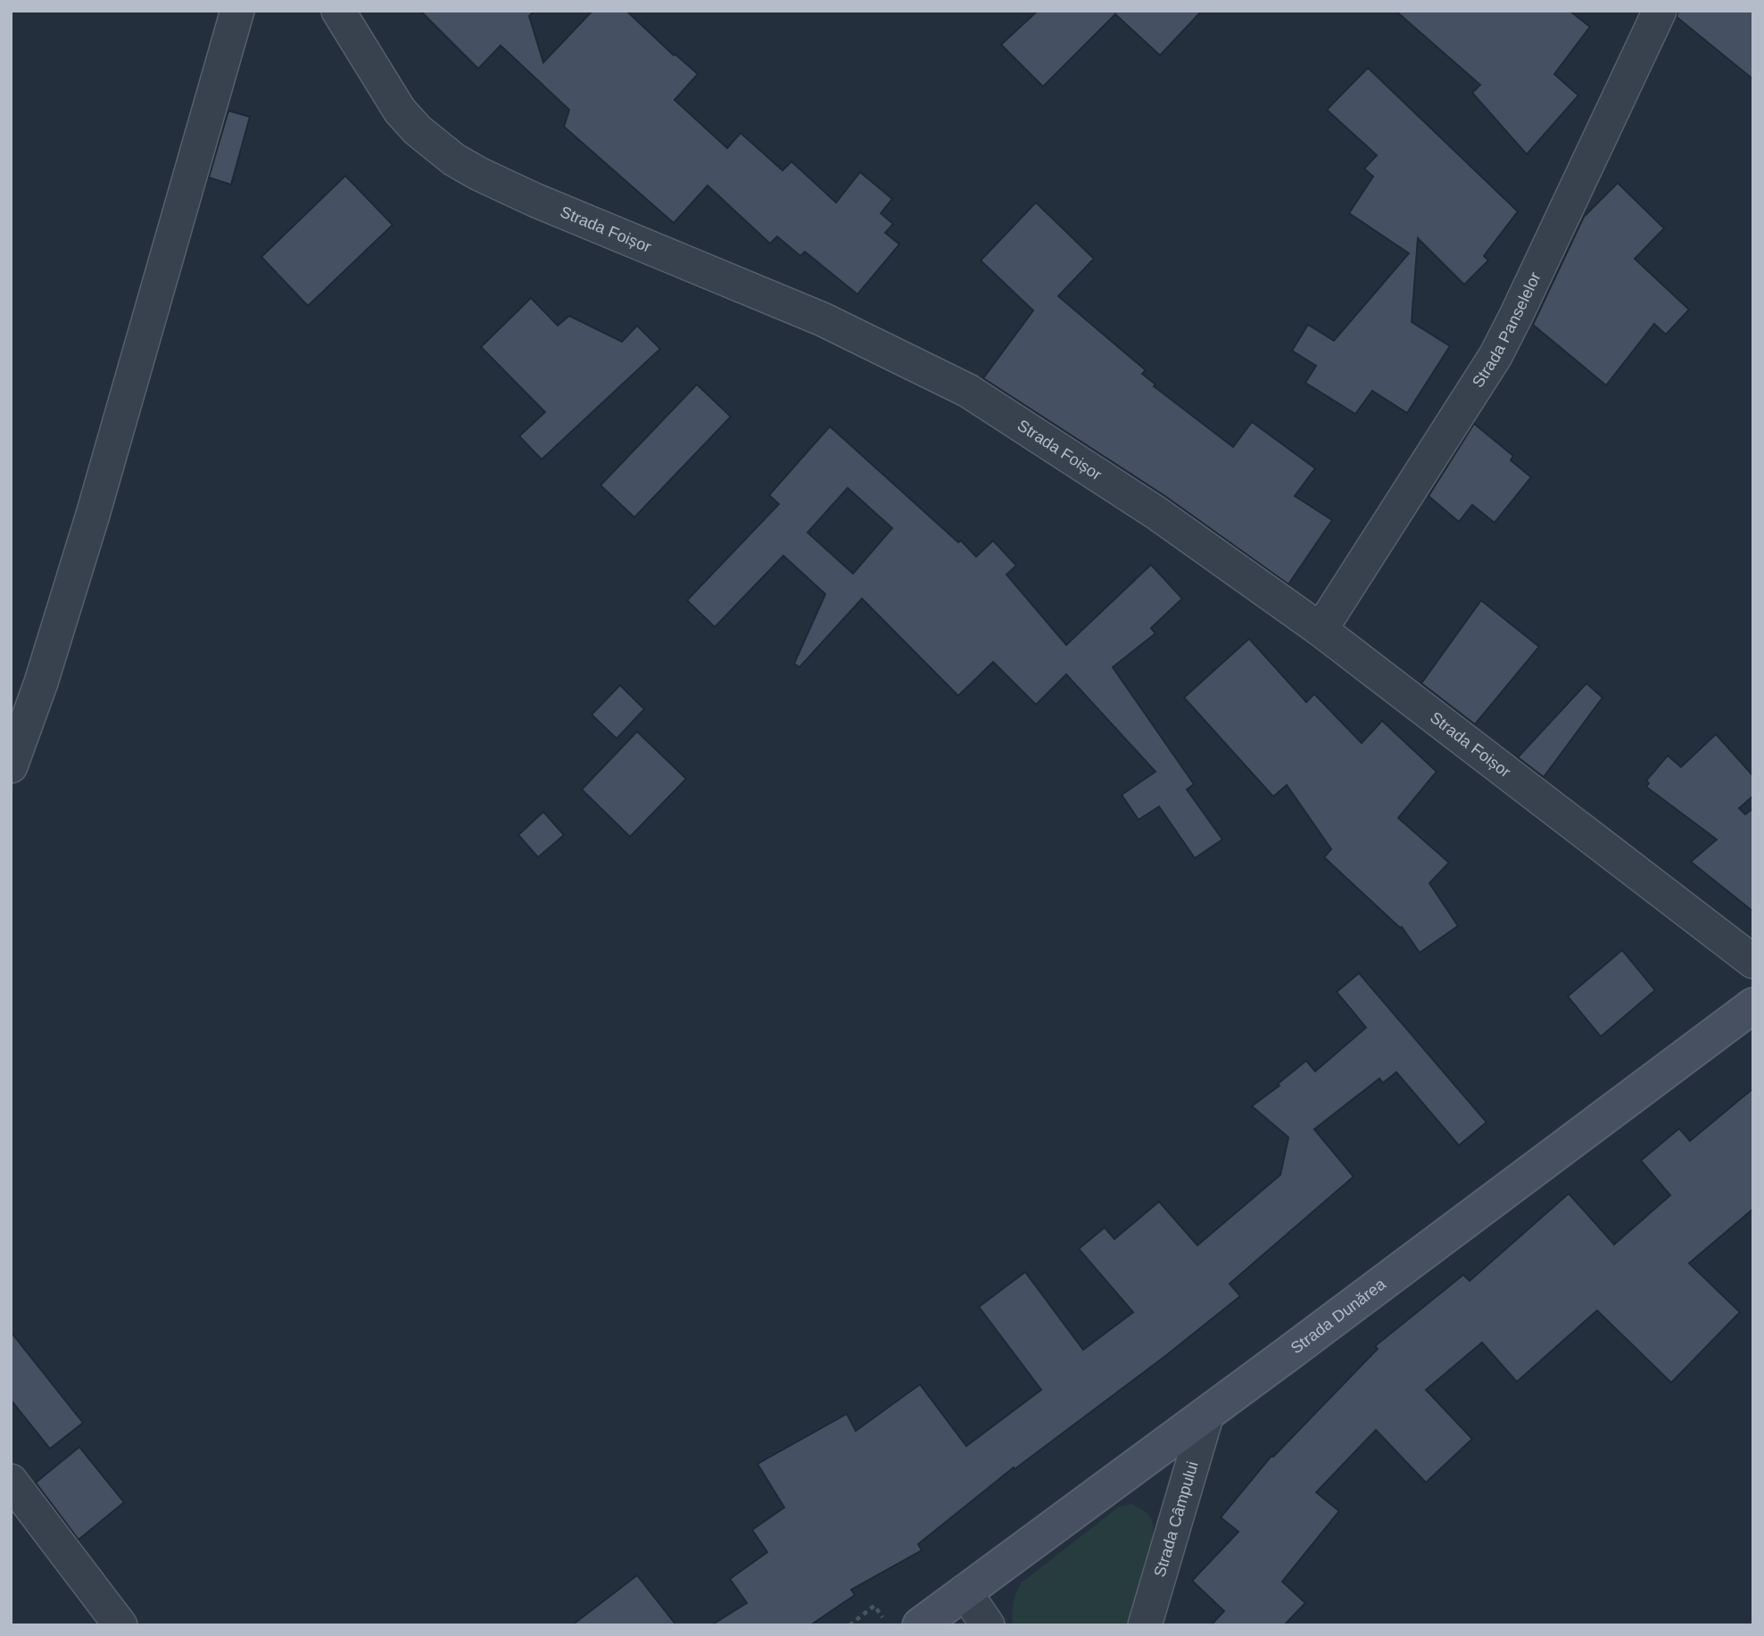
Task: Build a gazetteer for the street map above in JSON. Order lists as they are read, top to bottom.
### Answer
{
  "streets": {
    "street": [
      "Strada Foișor",
      "Strada Panselelor",
      "Strada Dunărea",
      "Strada Câmpului"
    ]
  },
  "crossings": [
    ["Strada Foișor", "Strada Panselelor"],
    ["Strada Dunărea", "Strada Câmpului"]
  ]
}
